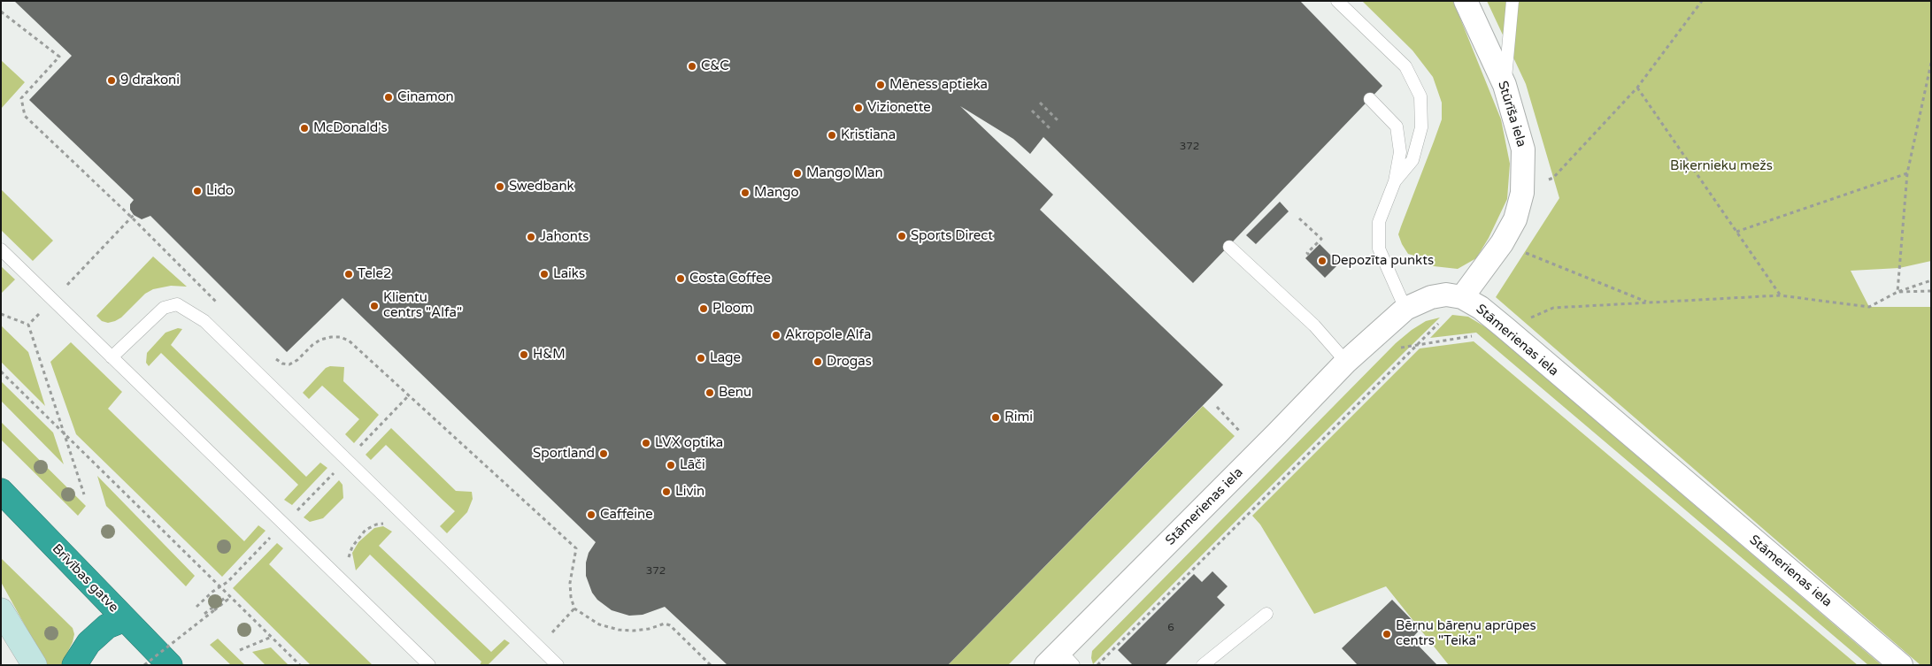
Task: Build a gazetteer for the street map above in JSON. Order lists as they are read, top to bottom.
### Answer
{
  "streets": {
    "highway": ["Brīvības gatve"],
    "street": ["Stūrīša iela", "Stāmerienas iela"]
  },
  "crossings": [
    ["Stūrīša iela", "Stāmerienas iela"]
  ],
  "parks": ["Biķernieku mežs"],
  "places": [
    "C&C",
    "9 drakoni",
    "Mēness aptieka",
    "Cinamon",
    "Vizionette",
    "McDonald's",
    "Kristiana",
    "Mango Man",
    "Swedbank",
    "Lido",
    "Mango",
    "Sports Direct",
    "Jahonts",
    "Depozīta punkts",
    "Tele2",
    "Laiks",
    "Costa Coffee",
    "Klientu centrs \"Alfa\"",
    "Ploom",
    "Akropole Alfa",
    "H&M",
    "Lage",
    "Drogas",
    "Benu",
    "Rimi",
    "LVX optika",
    "Sportland",
    "Lāči",
    "Livin",
    "Caffeine",
    "Bērnu bāreņu aprūpes centrs \"Teika\""
  ],
  "house_numbers": ["372", "372", "6"]
}
